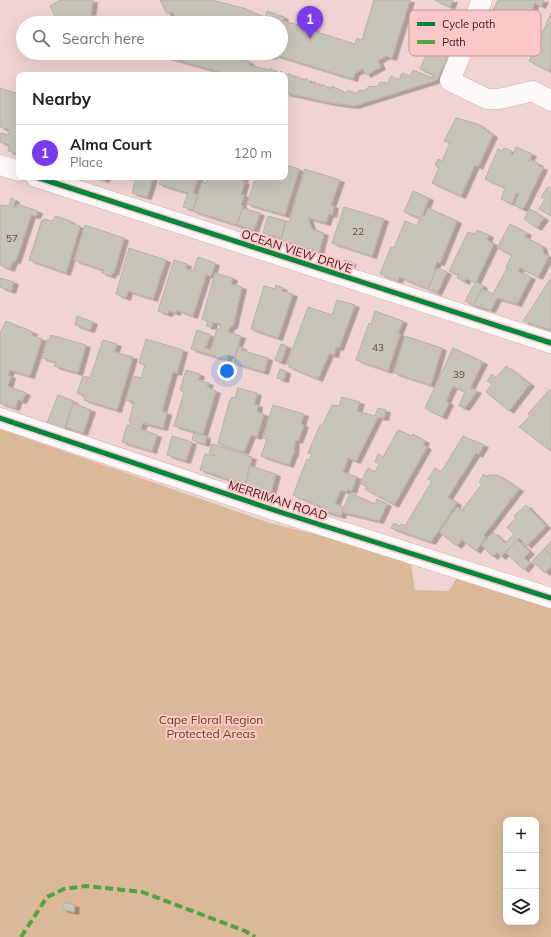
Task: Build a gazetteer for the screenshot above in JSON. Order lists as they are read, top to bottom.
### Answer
{
  "streets": {
    "street": ["OCEAN VIEW DRIVE", "MERRIMAN ROAD"]
  },
  "parks": ["Cape Floral Region Protected Areas"],
  "house_numbers": [
    "22",
    "57",
    "43",
    "39"
  ],
  "legend": ["Cycle path", "Path"],
  "page": {
    "pins": "1",
    "search": "Search here",
    "heading": "Nearby",
    "list": [
      {
        "mark": "1",
        "name": "Alma Court",
        "note": "Place",
        "value": "120 m"
      }
    ],
    "map_buttons": ["+", "−"]
  }
}
